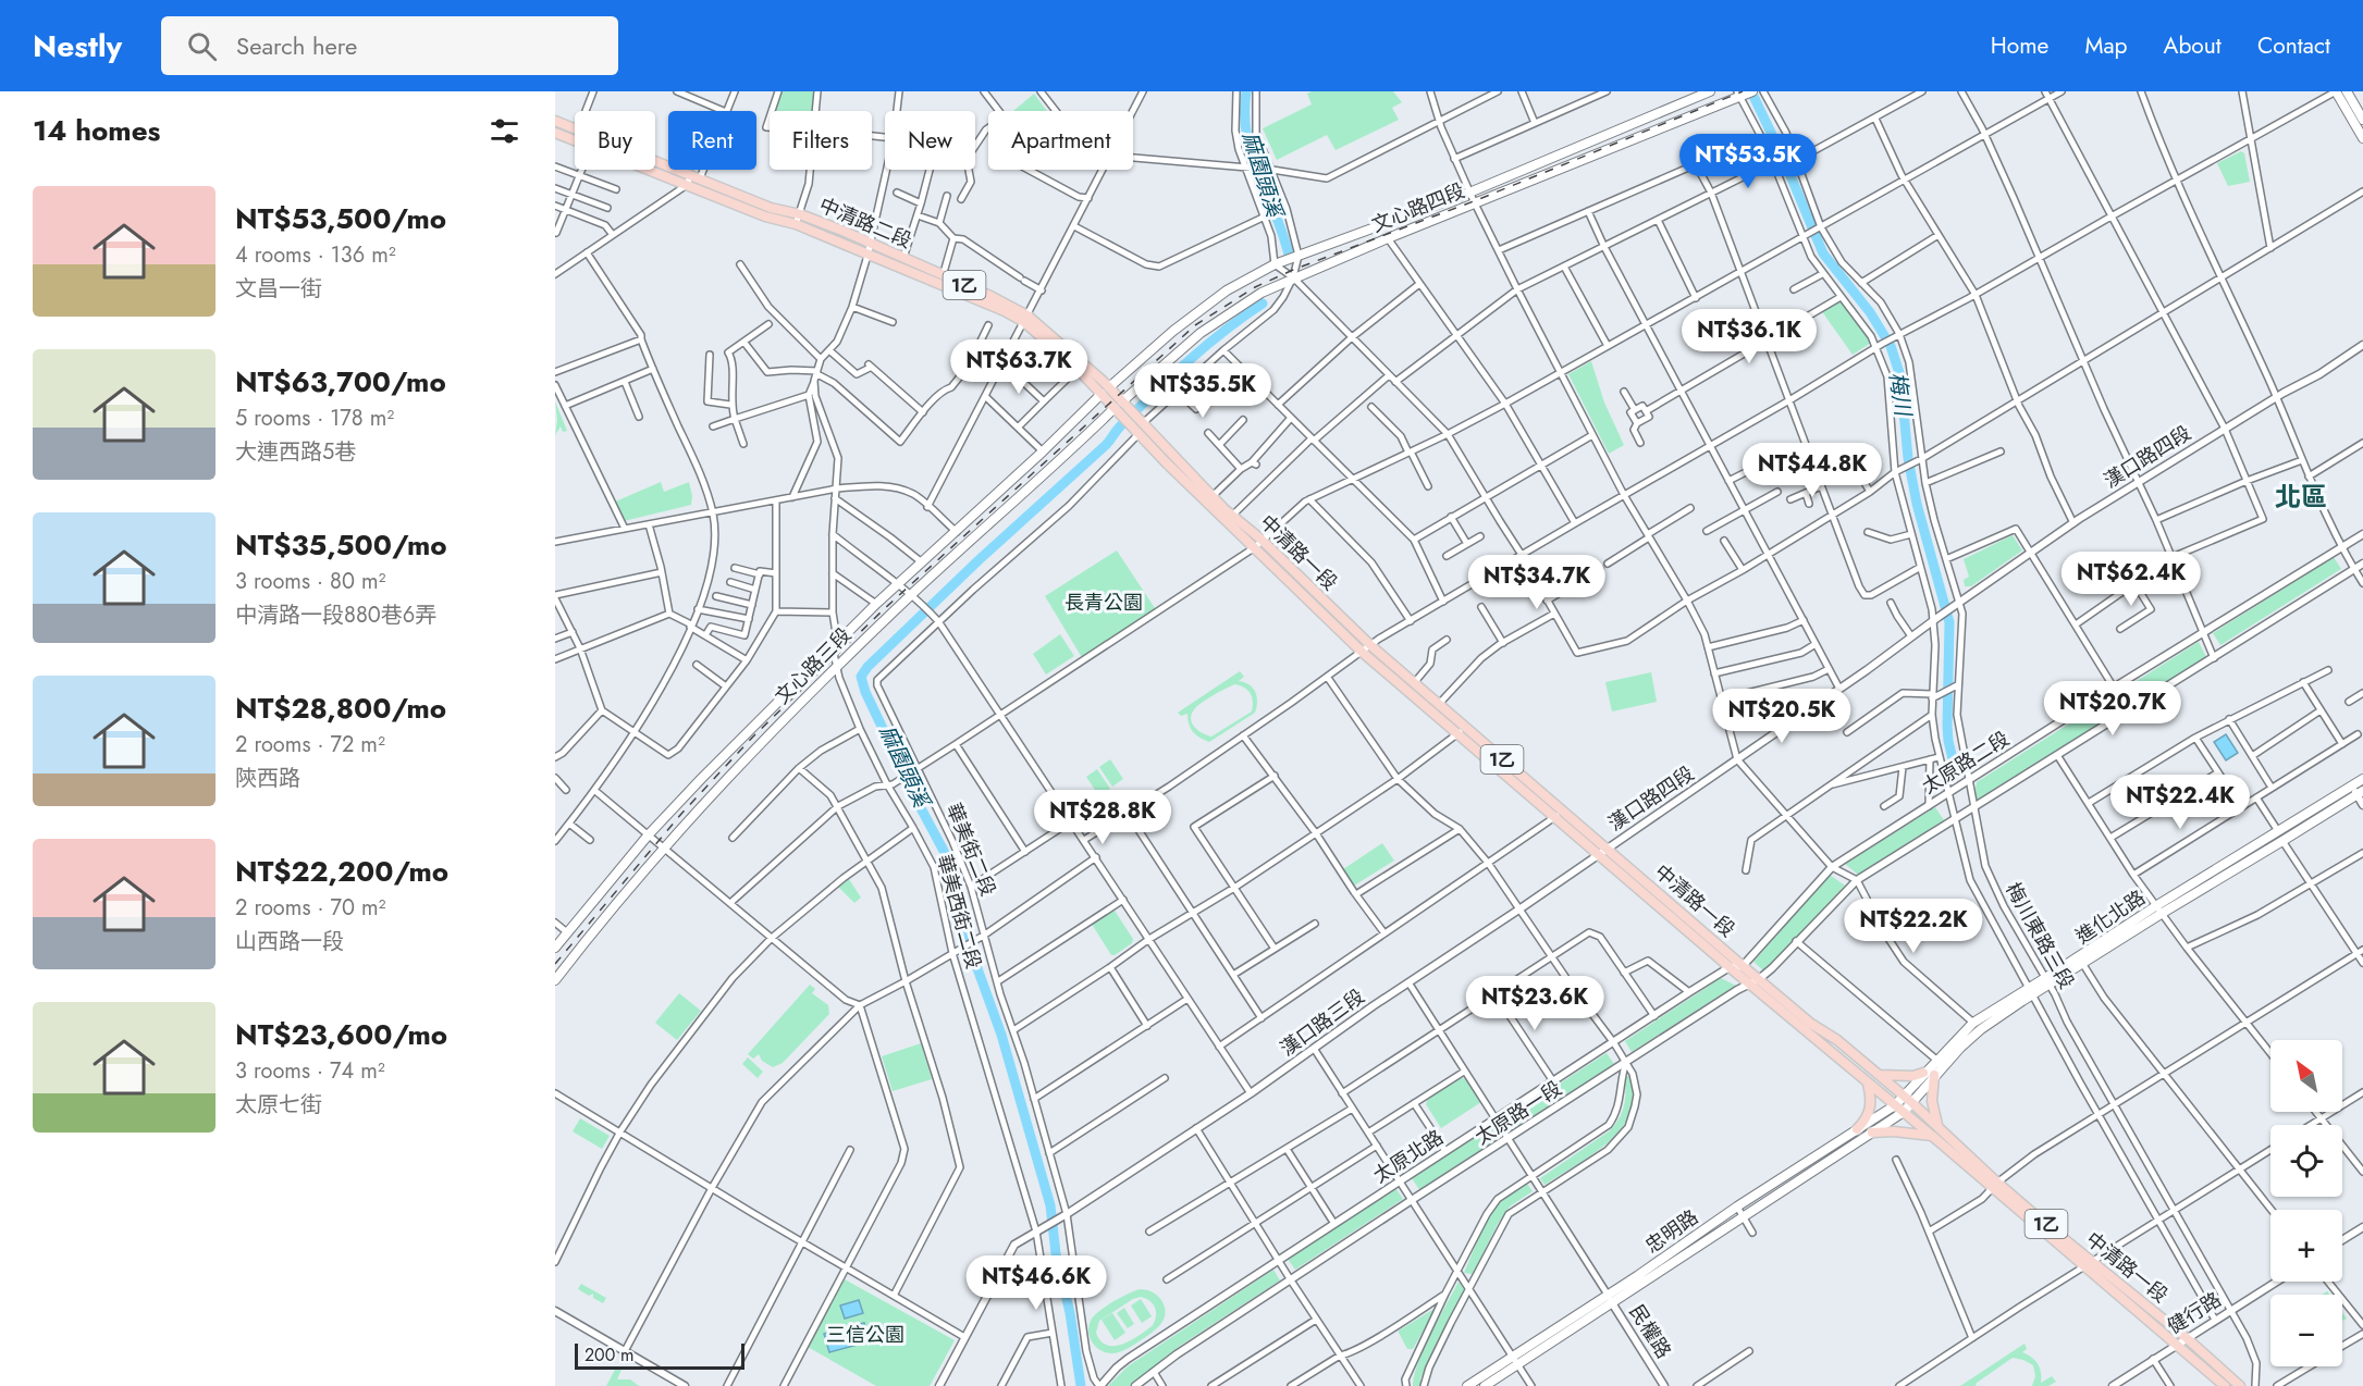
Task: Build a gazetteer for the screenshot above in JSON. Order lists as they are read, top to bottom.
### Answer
{
  "streets": {
    "main road": [
      "文心路四段",
      "中清路二段",
      "1乙",
      "中清路一段",
      "文心路三段",
      "進化北路",
      "忠明路"
    ],
    "street": [
      "漢口路四段",
      "太原路二段",
      "華美街二段",
      "華美西街二段",
      "梅川東路三段",
      "漢口路三段",
      "太原路一段",
      "太原北路",
      "健行路",
      "民權路"
    ]
  },
  "crossings": [
    ["文心路四段", "中清路二段"],
    ["文心路四段", "文心路三段"],
    ["文心路四段", "華美街二段"],
    ["中清路二段", "中清路一段"],
    ["中清路二段", "文心路三段"],
    ["中清路二段", "華美街二段"],
    ["漢口路四段", "中清路一段"],
    ["漢口路四段", "梅川東路三段"],
    ["漢口路四段", "漢口路三段"],
    ["中清路一段", "太原路二段"],
    ["中清路一段", "華美街二段"],
    ["中清路一段", "進化北路"],
    ["中清路一段", "漢口路三段"],
    ["中清路一段", "太原路一段"],
    ["中清路一段", "太原北路"],
    ["中清路一段", "忠明路"],
    ["中清路一段", "健行路"],
    ["文心路三段", "華美西街二段"],
    ["太原路二段", "梅川東路三段"],
    ["太原路二段", "太原北路"],
    ["華美街二段", "漢口路三段"],
    ["華美街二段", "太原北路"],
    ["華美西街二段", "漢口路三段"],
    ["進化北路", "梅川東路三段"],
    ["進化北路", "忠明路"],
    ["梅川東路三段", "健行路"],
    ["忠明路", "民權路"]
  ],
  "districts": ["北區"],
  "water": ["麻園頭溪", "梅川"],
  "parks": ["長青公園", "三信公園"],
  "scale_bar": "200 m",
  "north": "top left",
  "page": {
    "header": "Nestly",
    "search": "Search here",
    "nav": [
      "Home",
      "Map",
      "About",
      "Contact"
    ],
    "heading": "14 homes",
    "chip": [
      "Buy",
      "Rent",
      "Filters",
      "New",
      "Apartment"
    ],
    "price": [
      "NT$53.5K",
      "NT$36.1K",
      "NT$63.7K",
      "NT$35.5K",
      "NT$44.8K",
      "NT$62.4K",
      "NT$34.7K",
      "NT$20.7K",
      "NT$20.5K",
      "NT$22.4K",
      "NT$28.8K",
      "NT$22.2K",
      "NT$23.6K",
      "NT$46.6K"
    ],
    "list": [
      {
        "name": "NT$53,500/mo",
        "note": "4 rooms · 136 m² · 文昌一街"
      },
      {
        "name": "NT$63,700/mo",
        "note": "5 rooms · 178 m² · 大連西路5巷"
      },
      {
        "name": "NT$35,500/mo",
        "note": "3 rooms · 80 m² · 中清路一段880巷6弄"
      },
      {
        "name": "NT$28,800/mo",
        "note": "2 rooms · 72 m² · 陝西路"
      },
      {
        "name": "NT$22,200/mo",
        "note": "2 rooms · 70 m² · 山西路一段"
      },
      {
        "name": "NT$23,600/mo",
        "note": "3 rooms · 74 m² · 太原七街"
      }
    ],
    "map_buttons": ["+", "−"],
    "scale": "200 m"
  }
}
